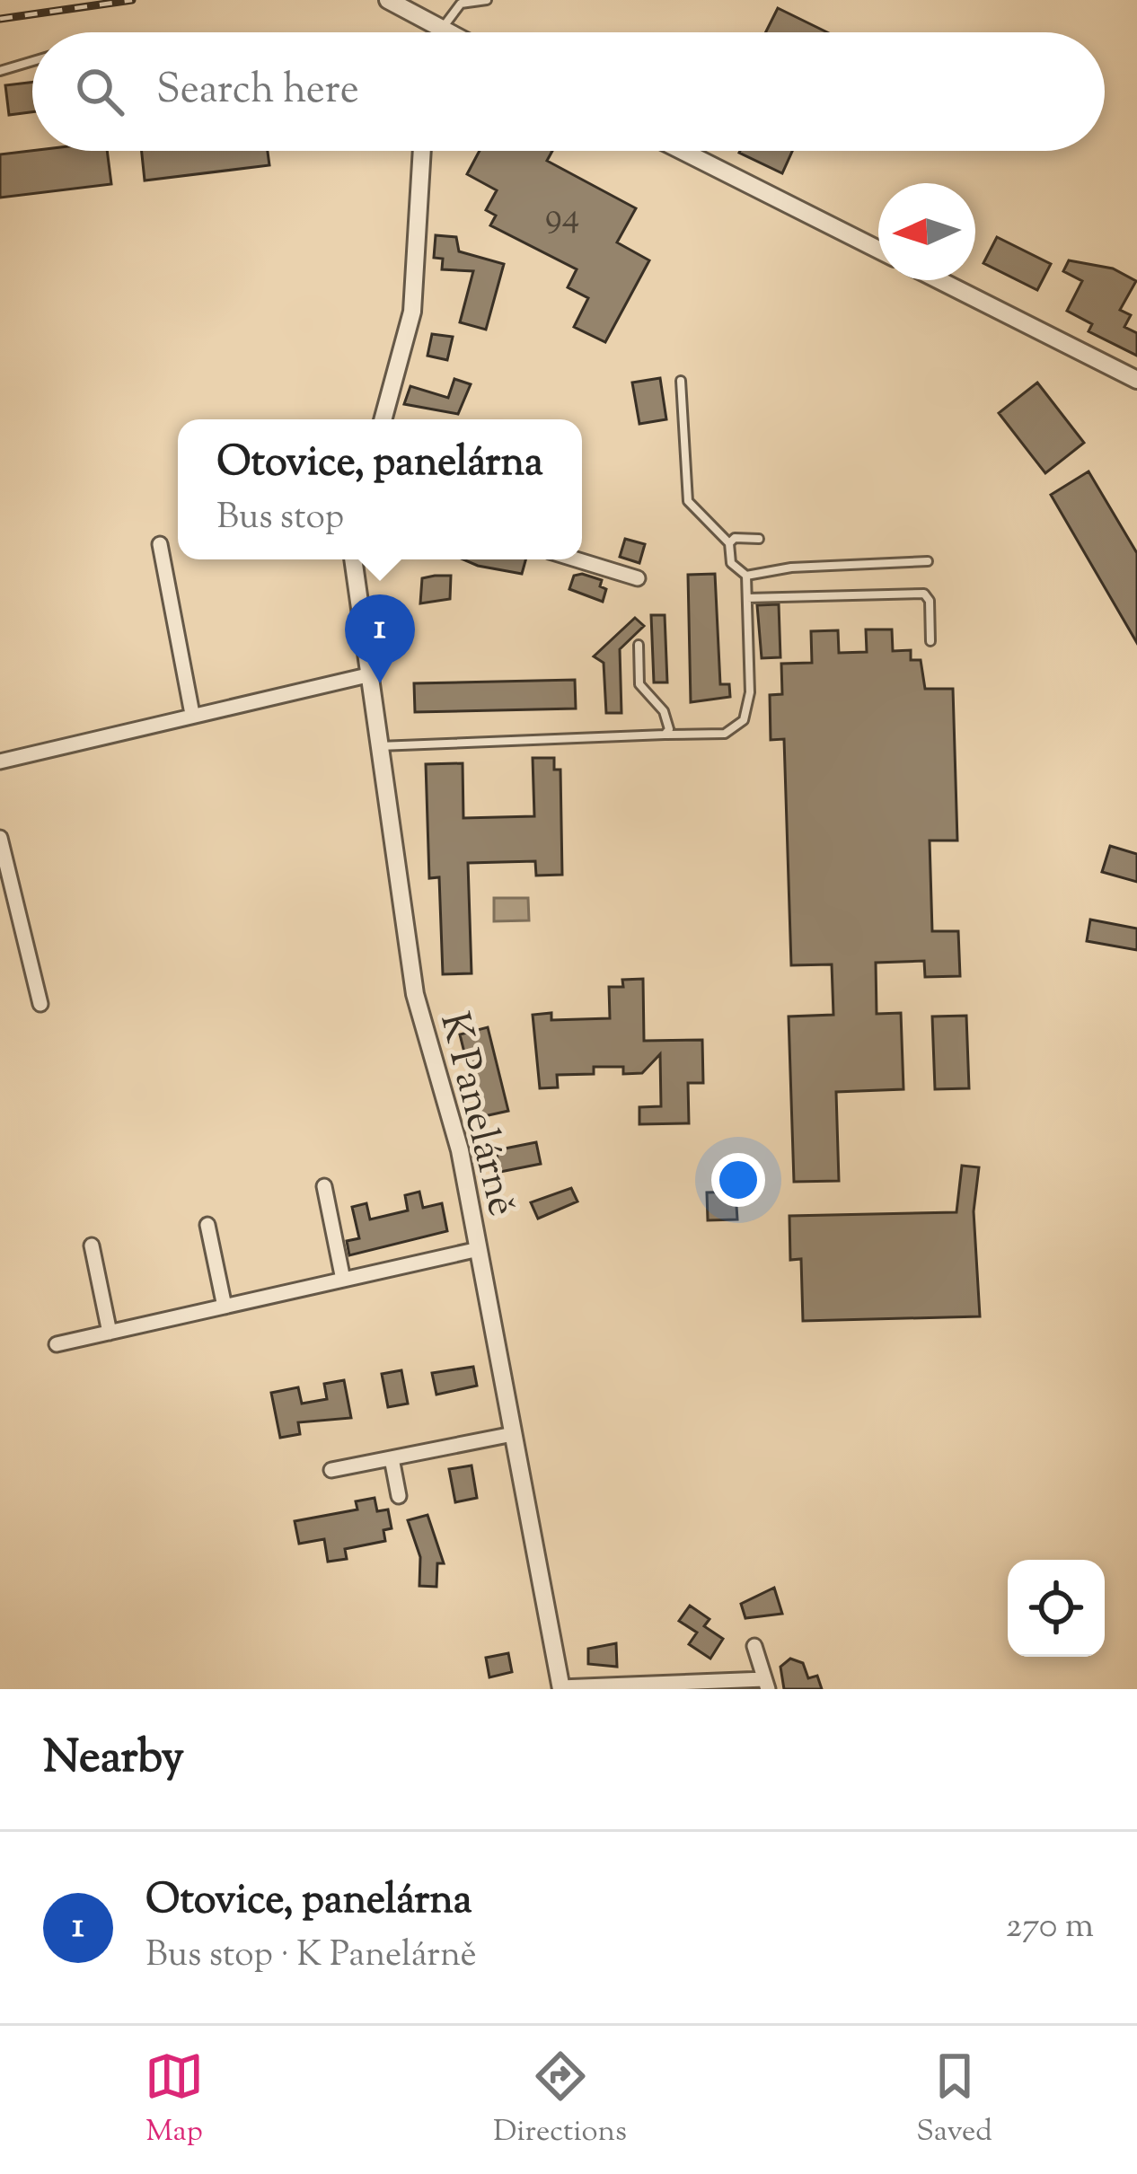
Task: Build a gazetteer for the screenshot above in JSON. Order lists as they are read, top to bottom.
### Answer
{
  "streets": {
    "street": ["K Panelárně"]
  },
  "house_numbers": ["94"],
  "north": "left",
  "page": {
    "search": "Search here",
    "popup": ["Otovice, panelárna", "Bus stop"],
    "pins": "1",
    "heading": "Nearby",
    "list": [
      {
        "mark": "1",
        "name": "Otovice, panelárna",
        "note": "Bus stop · K Panelárně",
        "value": "270 m"
      }
    ],
    "nav": ["Map", "Directions", "Saved"]
  }
}
